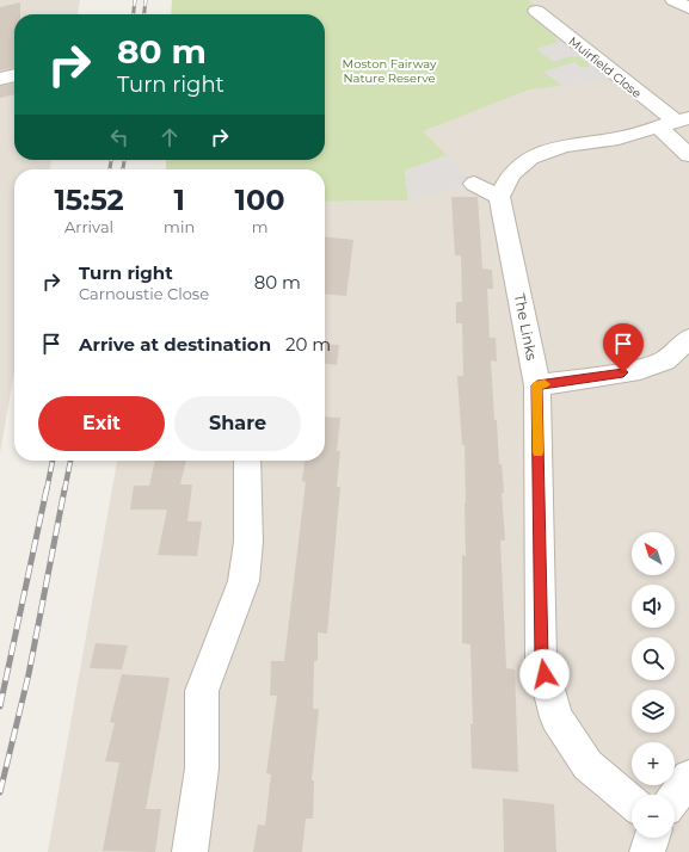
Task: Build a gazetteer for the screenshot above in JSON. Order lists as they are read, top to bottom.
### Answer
{
  "streets": {
    "street": ["Muirfield Close", "The Links"]
  },
  "parks": ["Moston Fairway Nature Reserve"],
  "north": "top left",
  "page": {
    "turn": ["80 m", "Turn right"],
    "eta": [
      "15:52",
      "Arrival",
      "1",
      "min",
      "100",
      "m"
    ],
    "list": [
      {
        "name": "Turn right",
        "note": "Carnoustie Close",
        "value": "80 m"
      },
      {
        "name": "Arrive at destination",
        "value": "20 m"
      }
    ],
    "buttons": ["Exit", "Share"],
    "map_buttons": ["+", "−"]
  }
}
